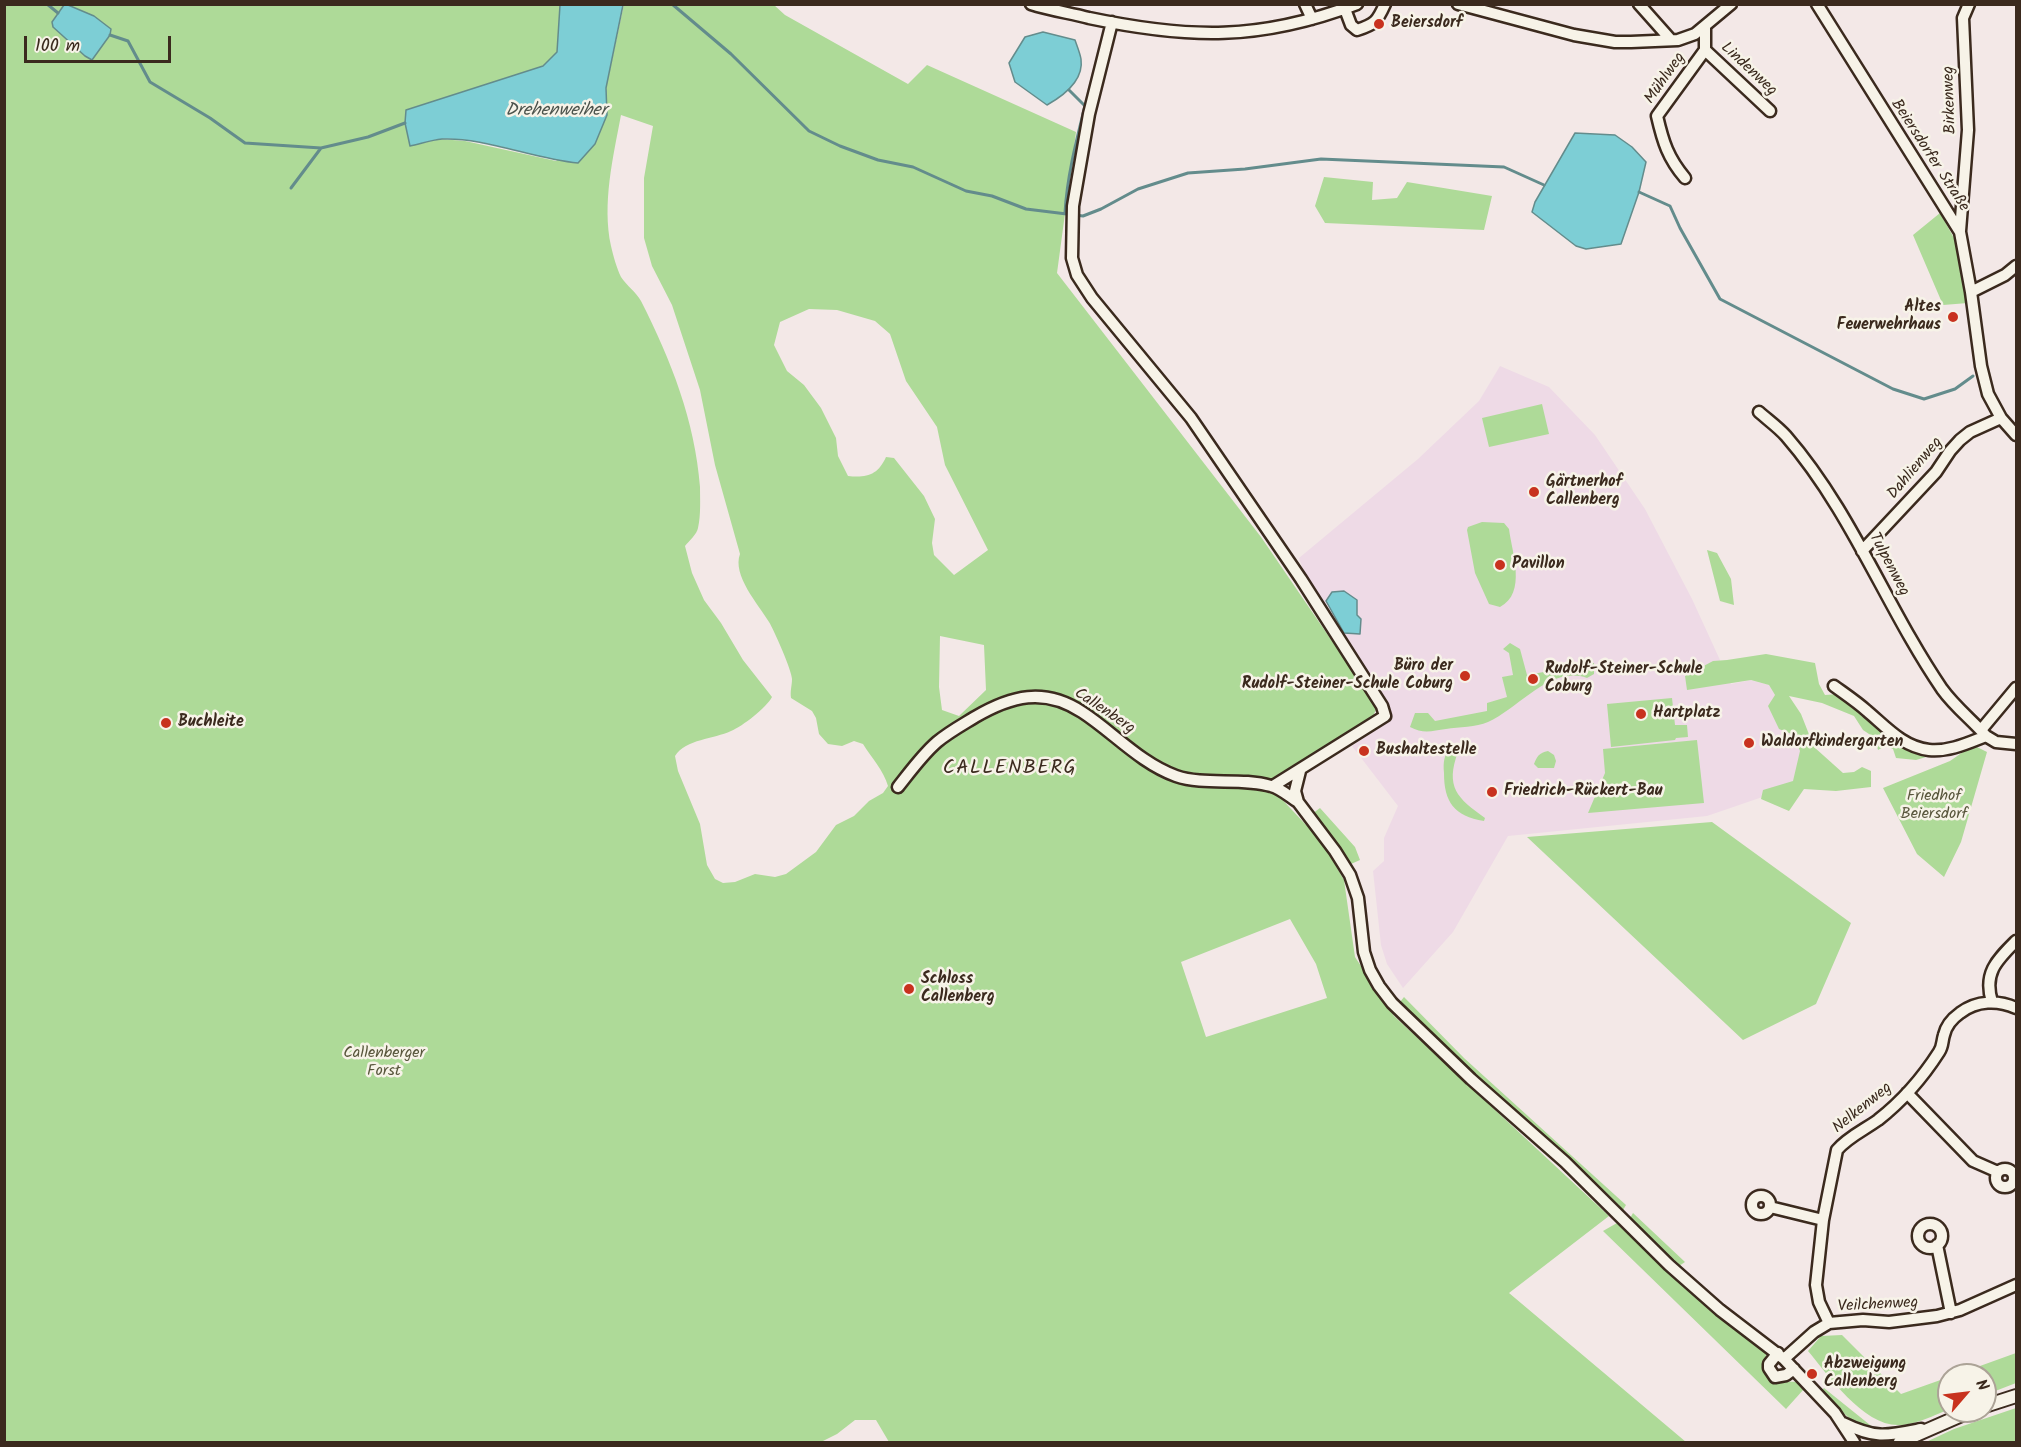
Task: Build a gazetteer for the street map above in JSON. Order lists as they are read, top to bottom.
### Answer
{
  "streets": {
    "street": [
      "Lindenweg",
      "Mühlweg",
      "Birkenweg",
      "Beiersdorfer Straße",
      "Dahlienweg",
      "Tulpenweg",
      "Callenberg",
      "Nelkenweg",
      "Veilchenweg"
    ]
  },
  "crossings": [
    ["Lindenweg", "Mühlweg"],
    ["Birkenweg", "Beiersdorfer Straße"],
    ["Beiersdorfer Straße", "Dahlienweg"],
    ["Dahlienweg", "Tulpenweg"],
    ["Nelkenweg", "Veilchenweg"]
  ],
  "districts": ["CALLENBERG"],
  "water": ["Drehenweiher"],
  "parks": ["Friedhof Beiersdorf", "Callenberger Forst"],
  "places": [
    "Beiersdorf",
    "Altes Feuerwehrhaus",
    "Gärtnerhof Callenberg",
    "Pavillon",
    "Büro der Rudolf-Steiner-Schule Coburg",
    "Rudolf-Steiner-Schule Coburg",
    "Hartplatz",
    "Buchleite",
    "Waldorfkindergarten",
    "Bushaltestelle",
    "Friedrich-Rückert-Bau",
    "Schloss Callenberg",
    "Abzweigung Callenberg"
  ],
  "scale_bar": "100 m",
  "north": "top right"
}
